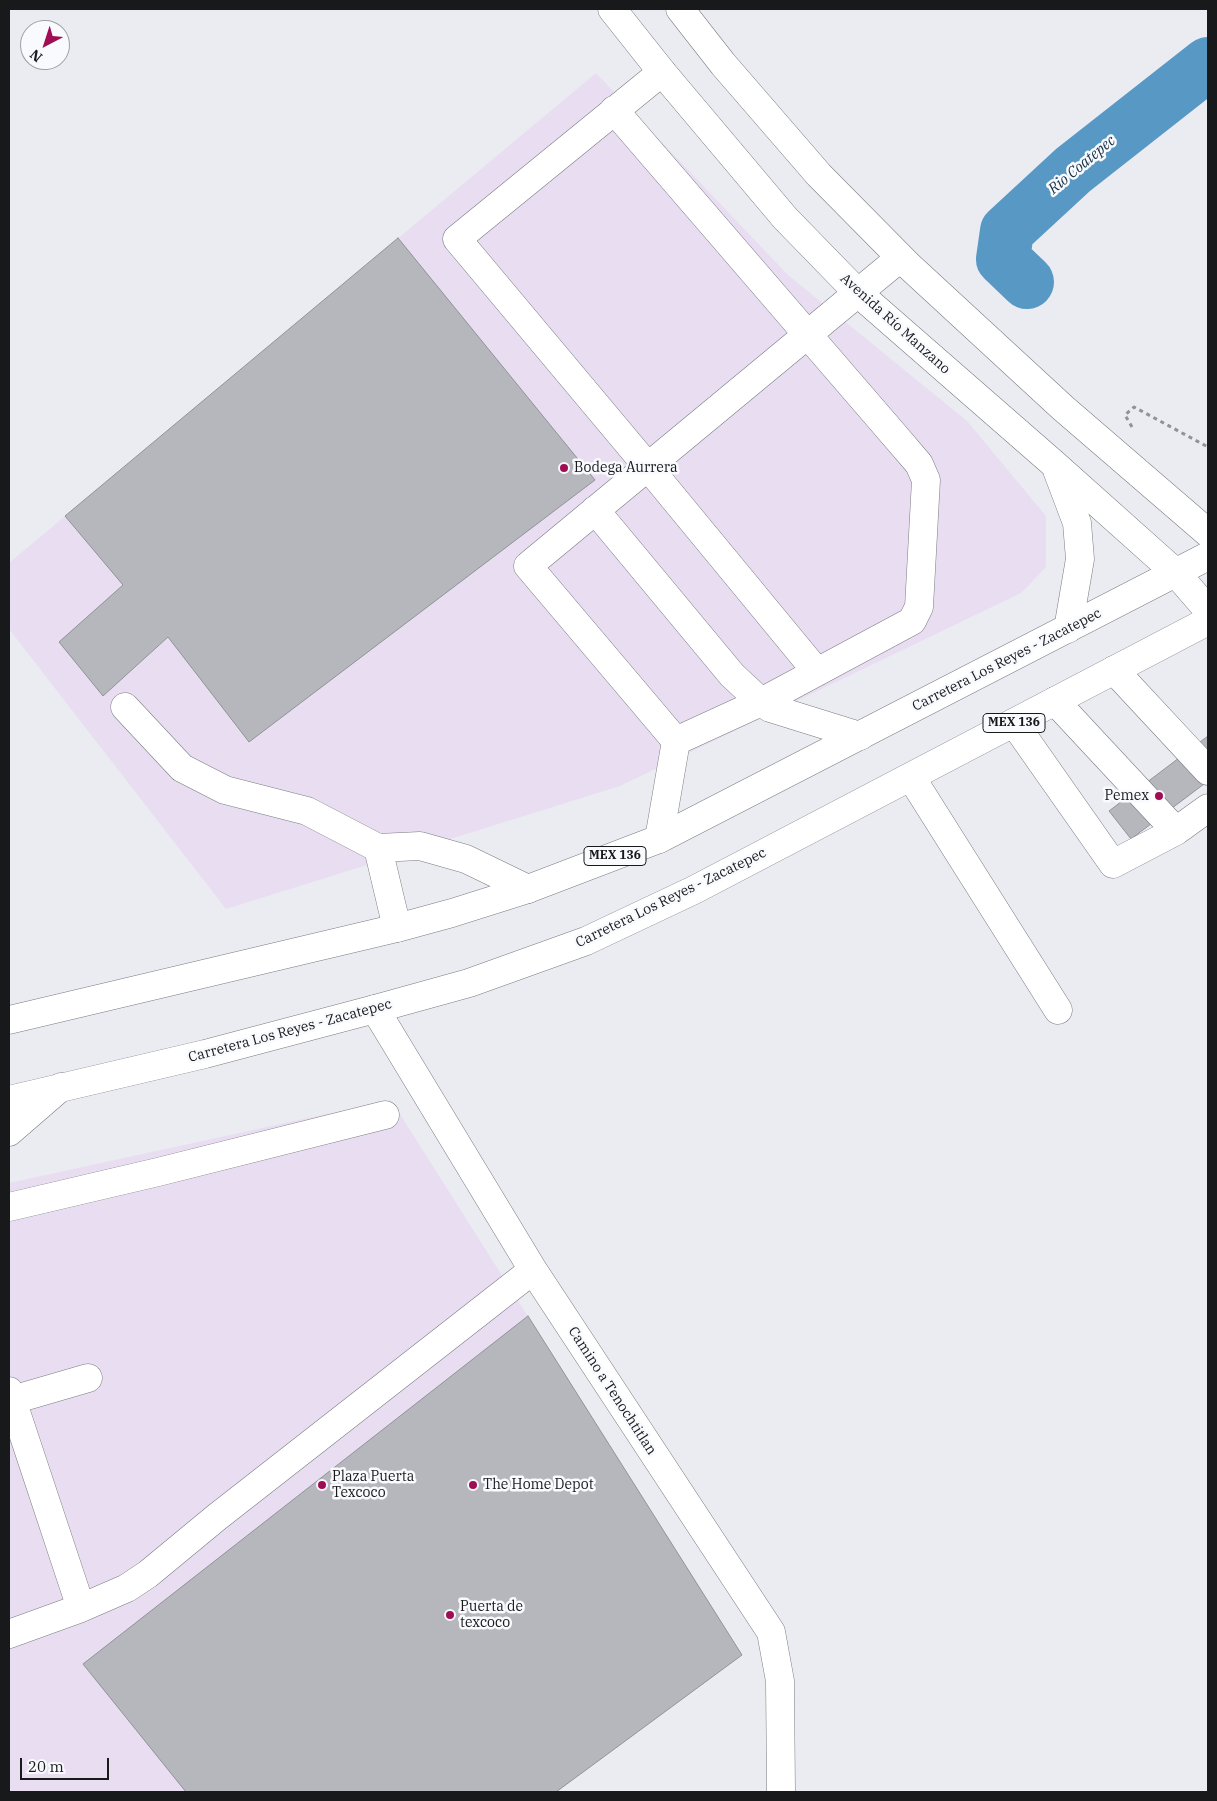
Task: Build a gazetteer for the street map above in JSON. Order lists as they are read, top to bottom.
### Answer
{
  "streets": {
    "main road": [
      "Avenida Río Manzano",
      "Carretera Los Reyes - Zacatepec",
      "MEX 136",
      "Camino a Tenochtitlan"
    ]
  },
  "crossings": [
    ["Avenida Río Manzano", "Carretera Los Reyes - Zacatepec"],
    ["Carretera Los Reyes - Zacatepec", "Camino a Tenochtitlan"]
  ],
  "water": ["Rio Coatepec"],
  "places": [
    "Bodega Aurrera",
    "Pemex",
    "Plaza Puerta Texcoco",
    "The Home Depot",
    "Puerta de texcoco"
  ],
  "scale_bar": "20 m",
  "north": "bottom left"
}
